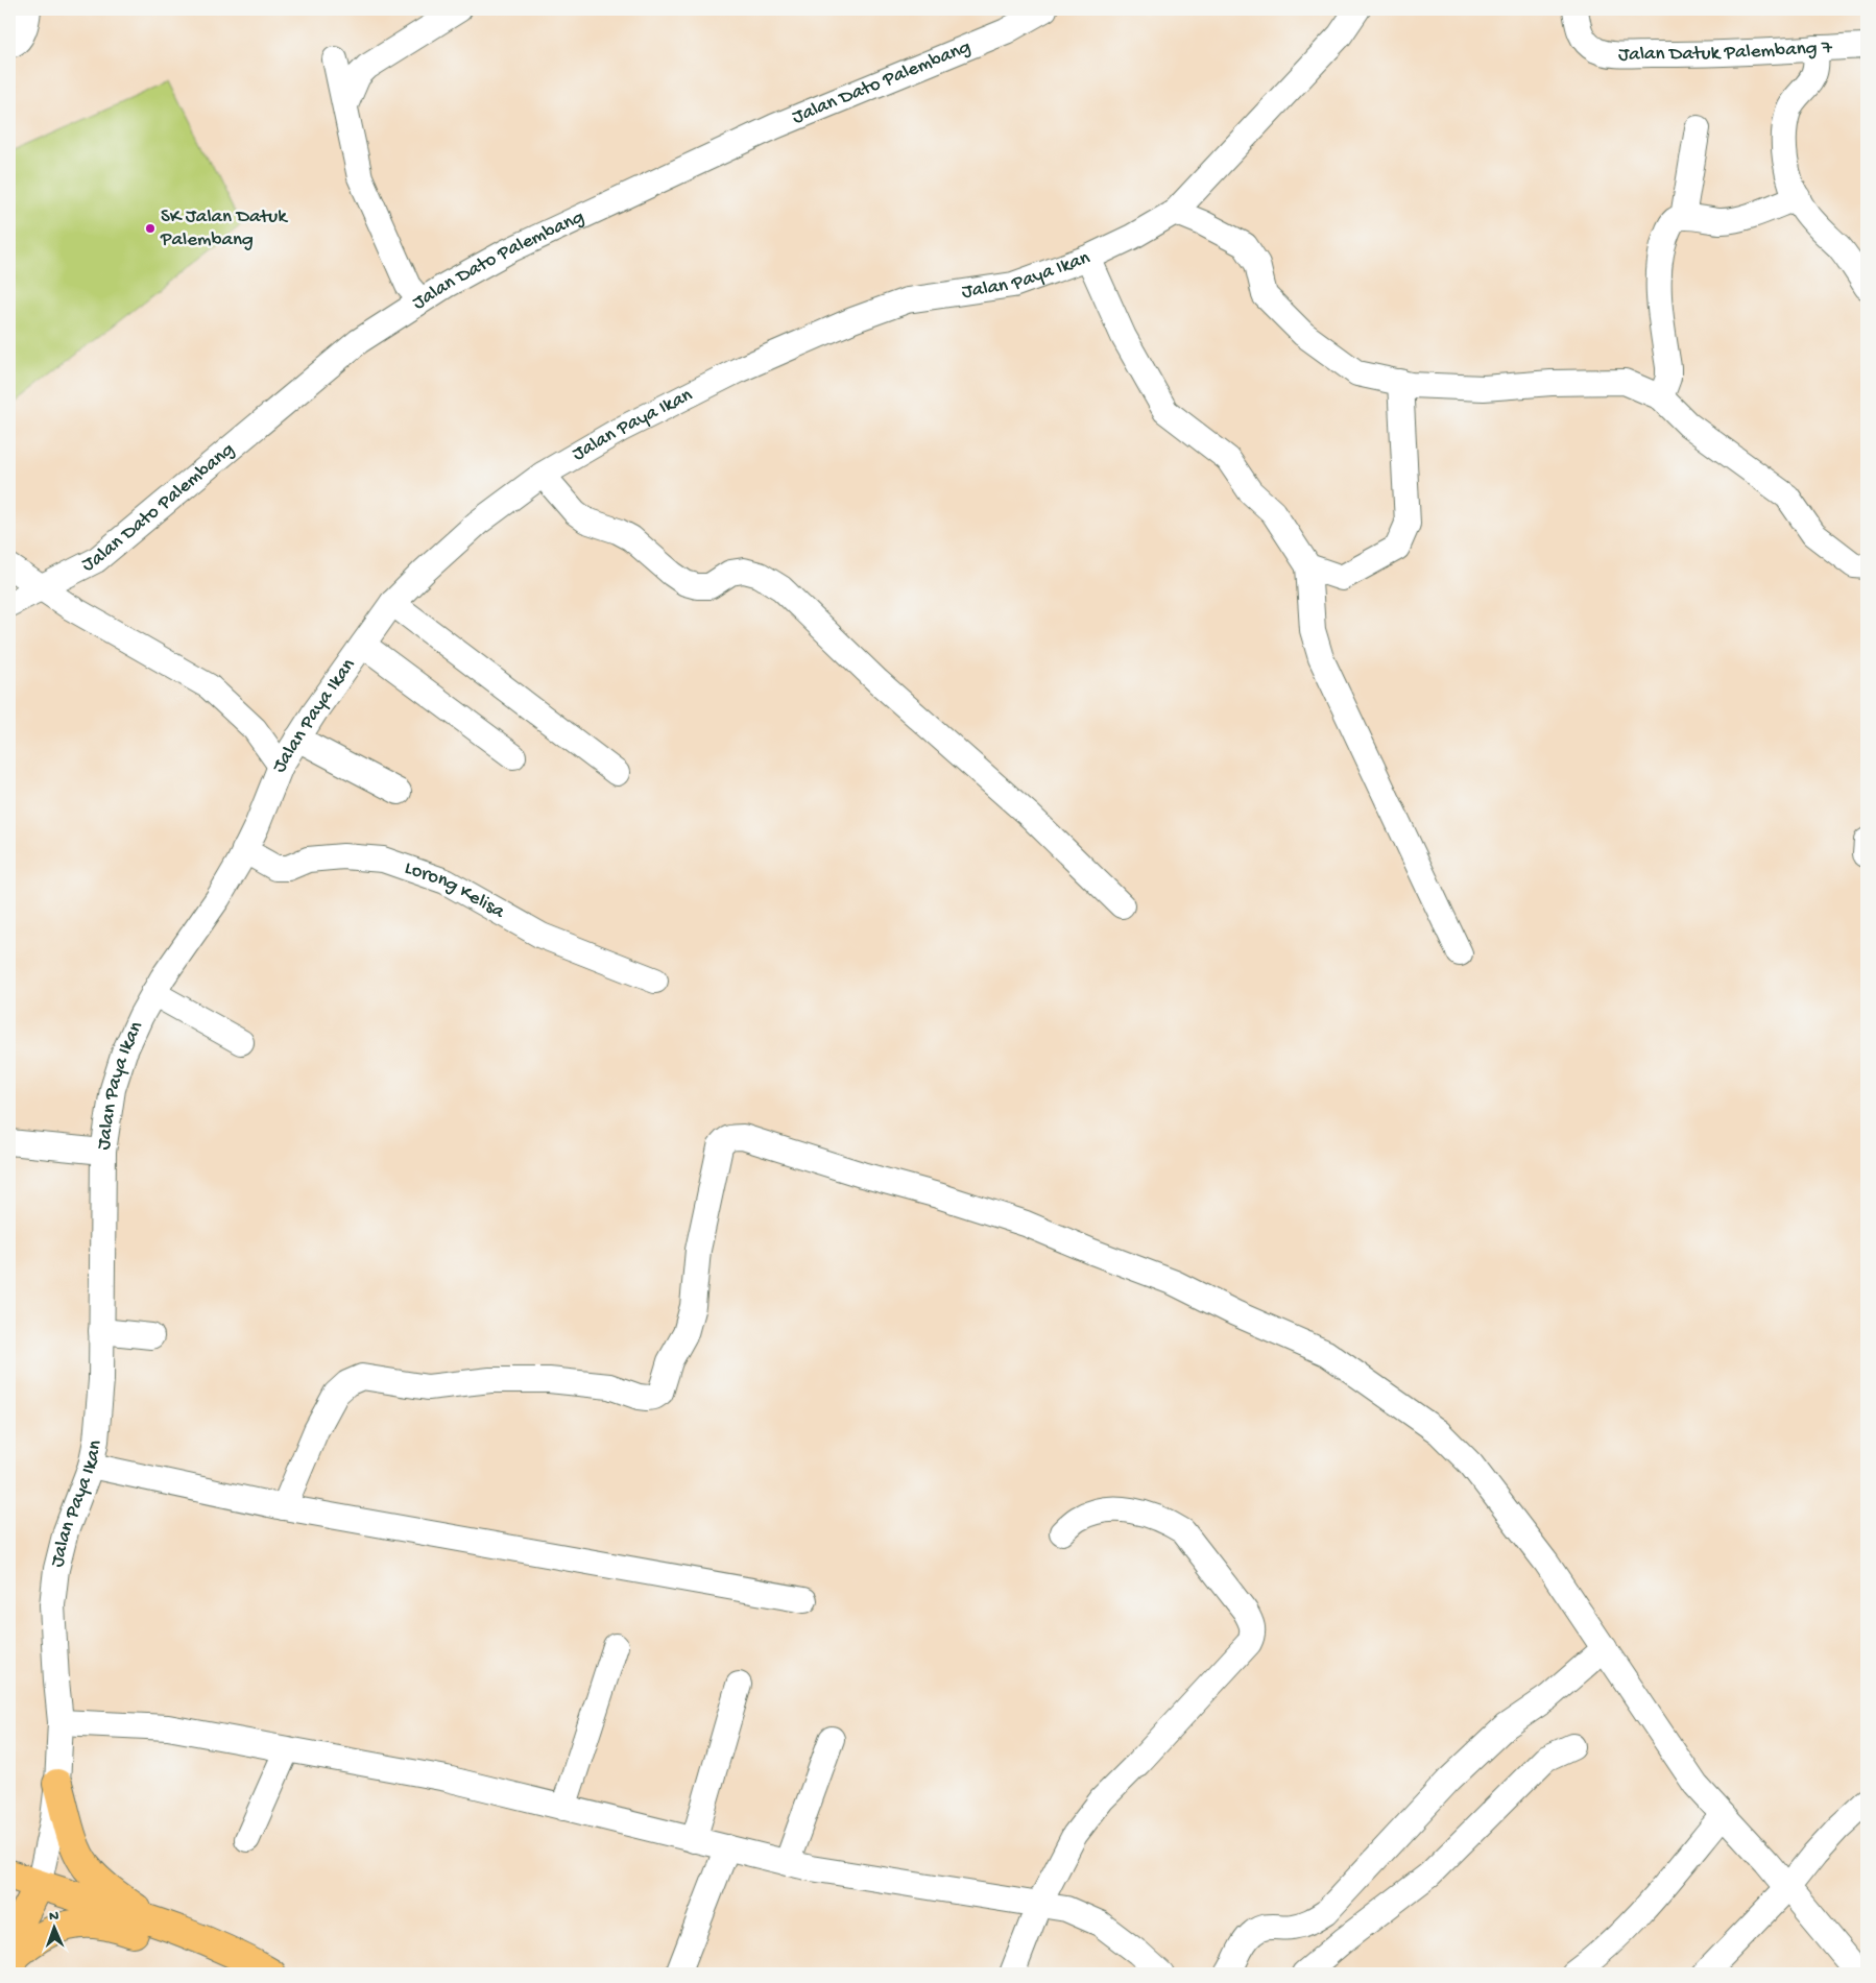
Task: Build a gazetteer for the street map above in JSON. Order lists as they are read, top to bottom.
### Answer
{
  "streets": {
    "main road": ["Jalan Paya Ikan"],
    "street": ["Jalan Datuk Palembang 7", "Jalan Dato Palembang", "Lorong Kelisa"]
  },
  "crossings": [
    ["Jalan Paya Ikan", "Lorong Kelisa"]
  ],
  "places": ["SK Jalan Datuk Palembang"],
  "north": "top"
}
